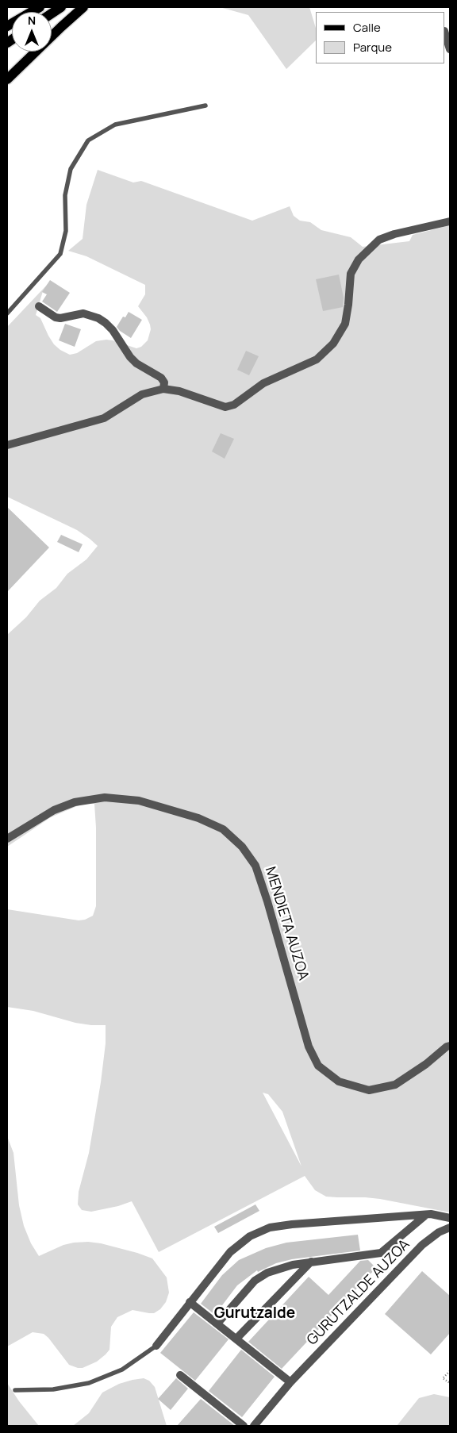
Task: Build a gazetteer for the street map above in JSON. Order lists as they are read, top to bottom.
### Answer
{
  "streets": {
    "street": ["MENDIETA AUZOA", "GURUTZALDE AUZOA"]
  },
  "districts": ["Gurutzalde"],
  "legend": ["Calle", "Parque"],
  "north": "top"
}
